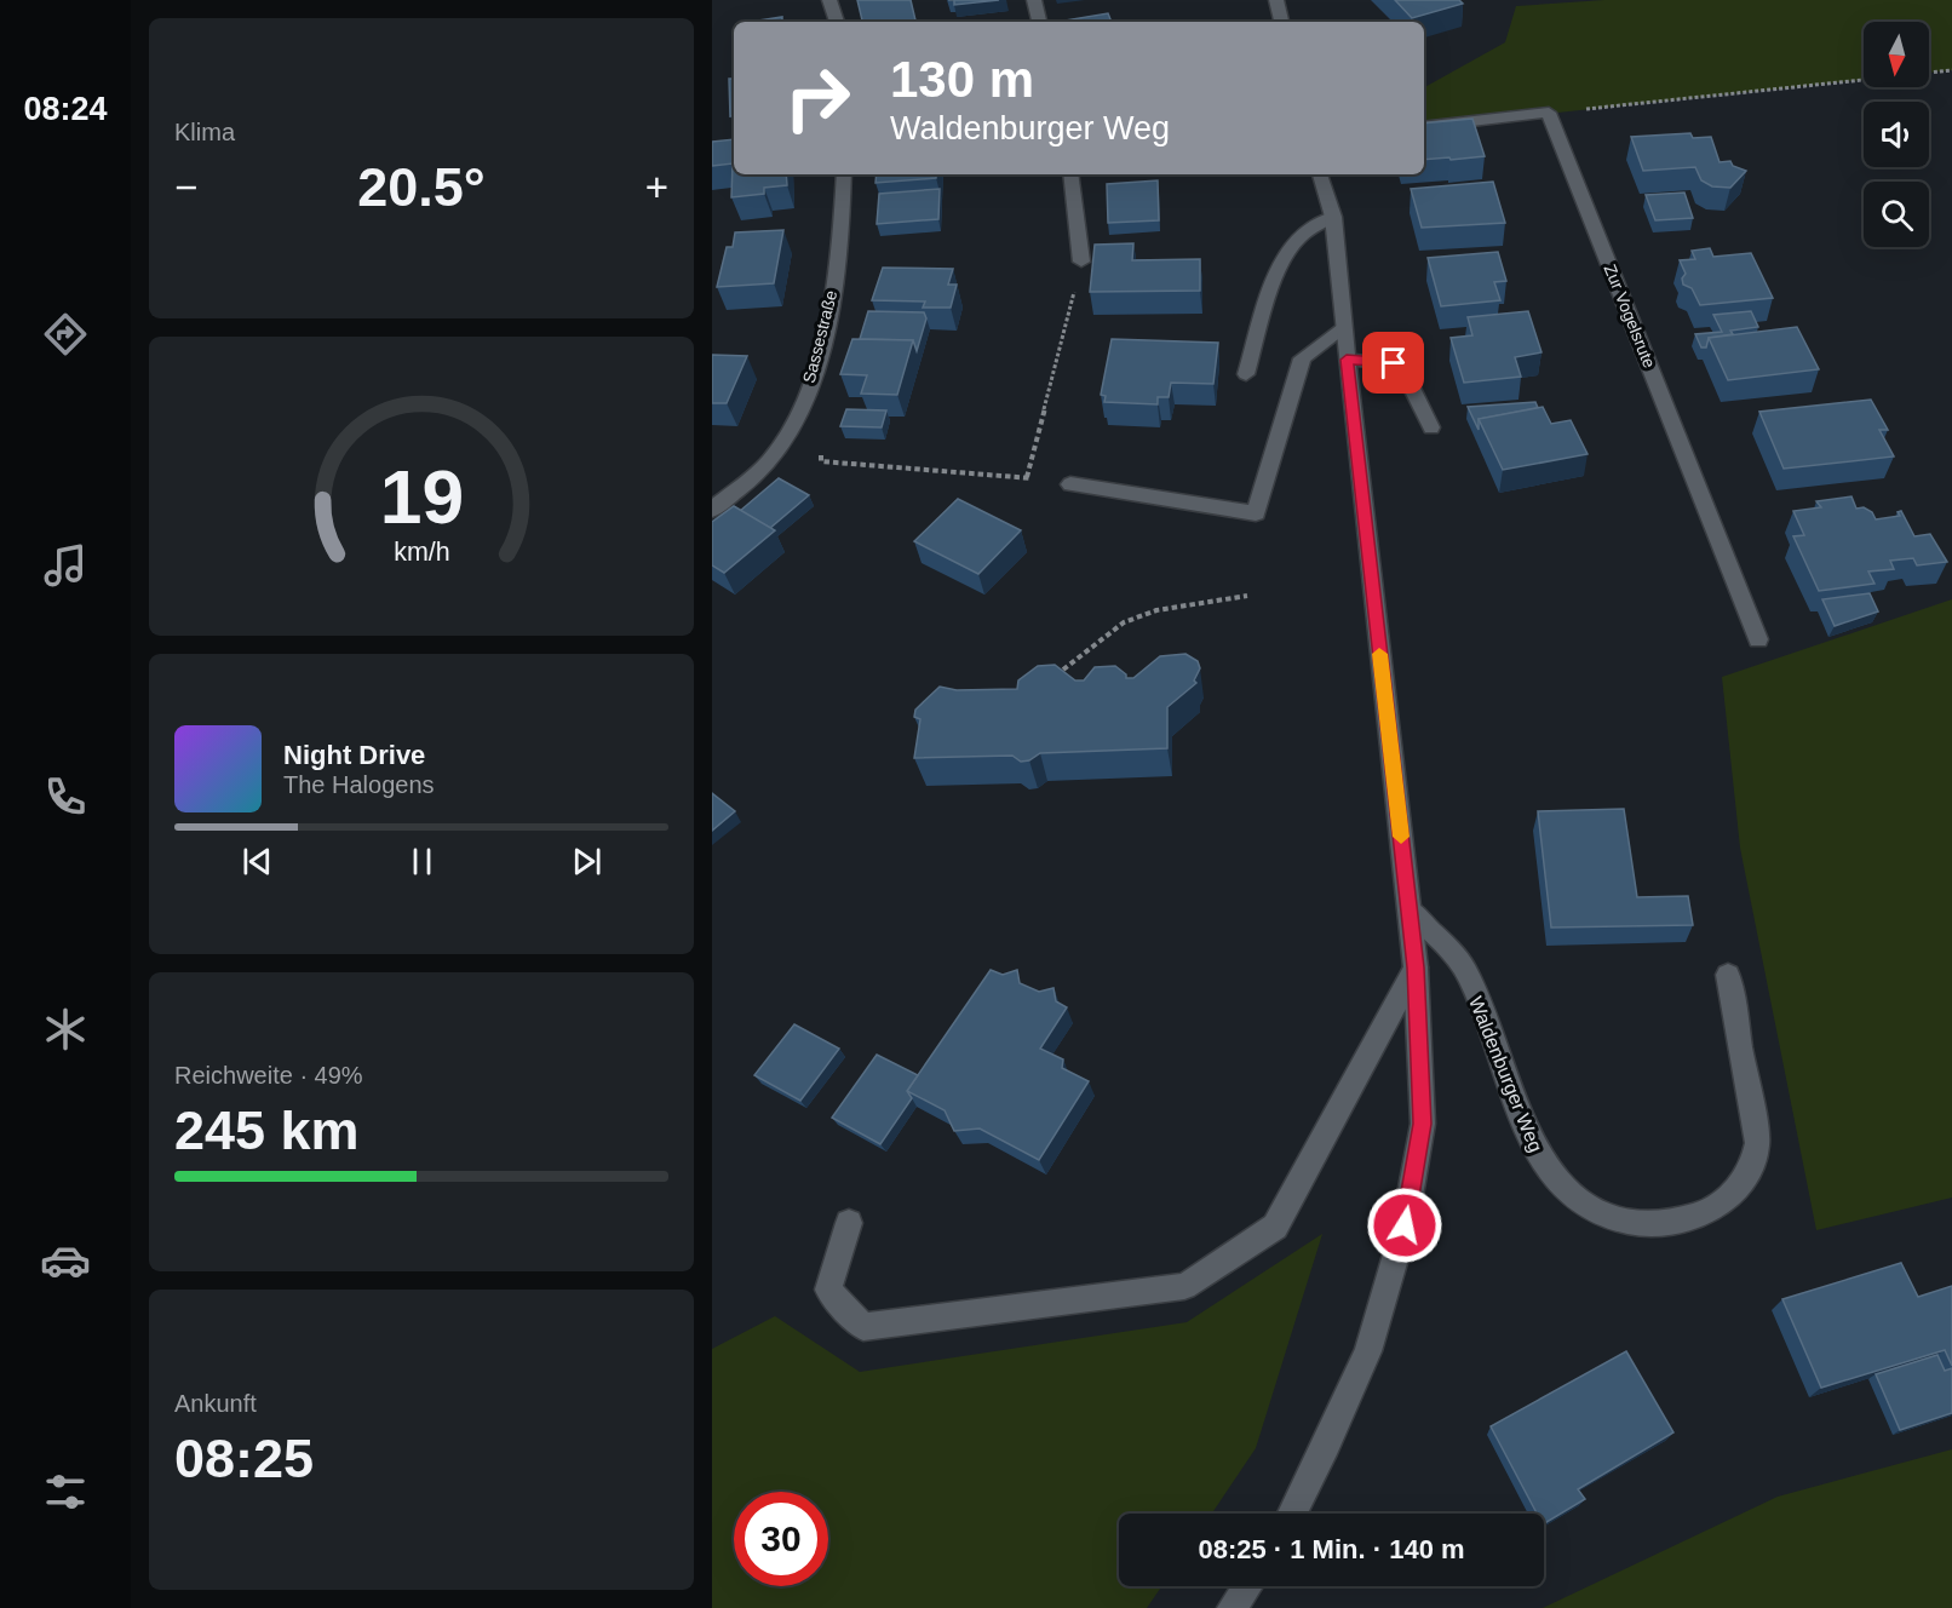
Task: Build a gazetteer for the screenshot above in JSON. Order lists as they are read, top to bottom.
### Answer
{
  "streets": {
    "street": ["Zur Vogelsrute", "Sassestraße", "Waldenburger Weg"]
  },
  "north": "bottom",
  "page": {
    "tabs": "08:24",
    "tile": [
      "Klima",
      ["Reichweite · 49%", "245 km"],
      ["Ankunft", "08:25"]
    ],
    "turn": ["130 m", "Waldenburger Weg"],
    "heat": ["−", "20.5°", "+"],
    "song": ["Night Drive", "The Halogens"],
    "limit": "30",
    "trip": "08:25 · 1 Min. · 140 m",
    "gauge": ["19", "km/h"]
  }
}
